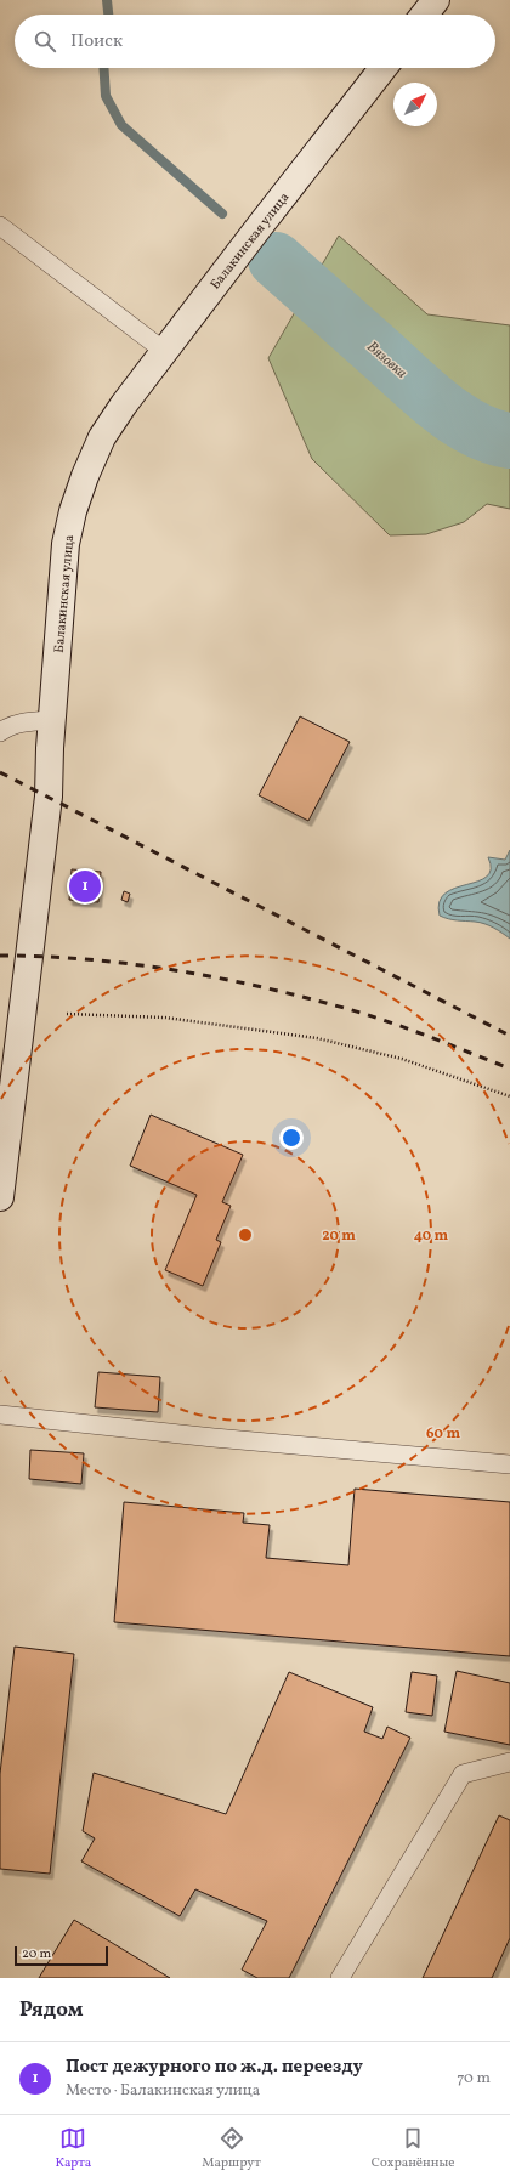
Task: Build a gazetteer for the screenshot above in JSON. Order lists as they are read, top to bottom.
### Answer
{
  "streets": {
    "street": ["Балакинская улица"]
  },
  "water": ["Вязовка"],
  "scale_bar": "20 m",
  "north": "top right",
  "page": {
    "search": "Поиск",
    "pins": "1",
    "scale": "20 m",
    "heading": "Рядом",
    "list": [
      {
        "mark": "1",
        "name": "Пост дежурного по ж.д. переезду",
        "note": "Место · Балакинская улица",
        "value": "70 m"
      }
    ],
    "nav": ["Карта", "Маршрут", "Сохранённые"]
  },
  "rings": ["20 m", "40 m", "60 m"]
}
